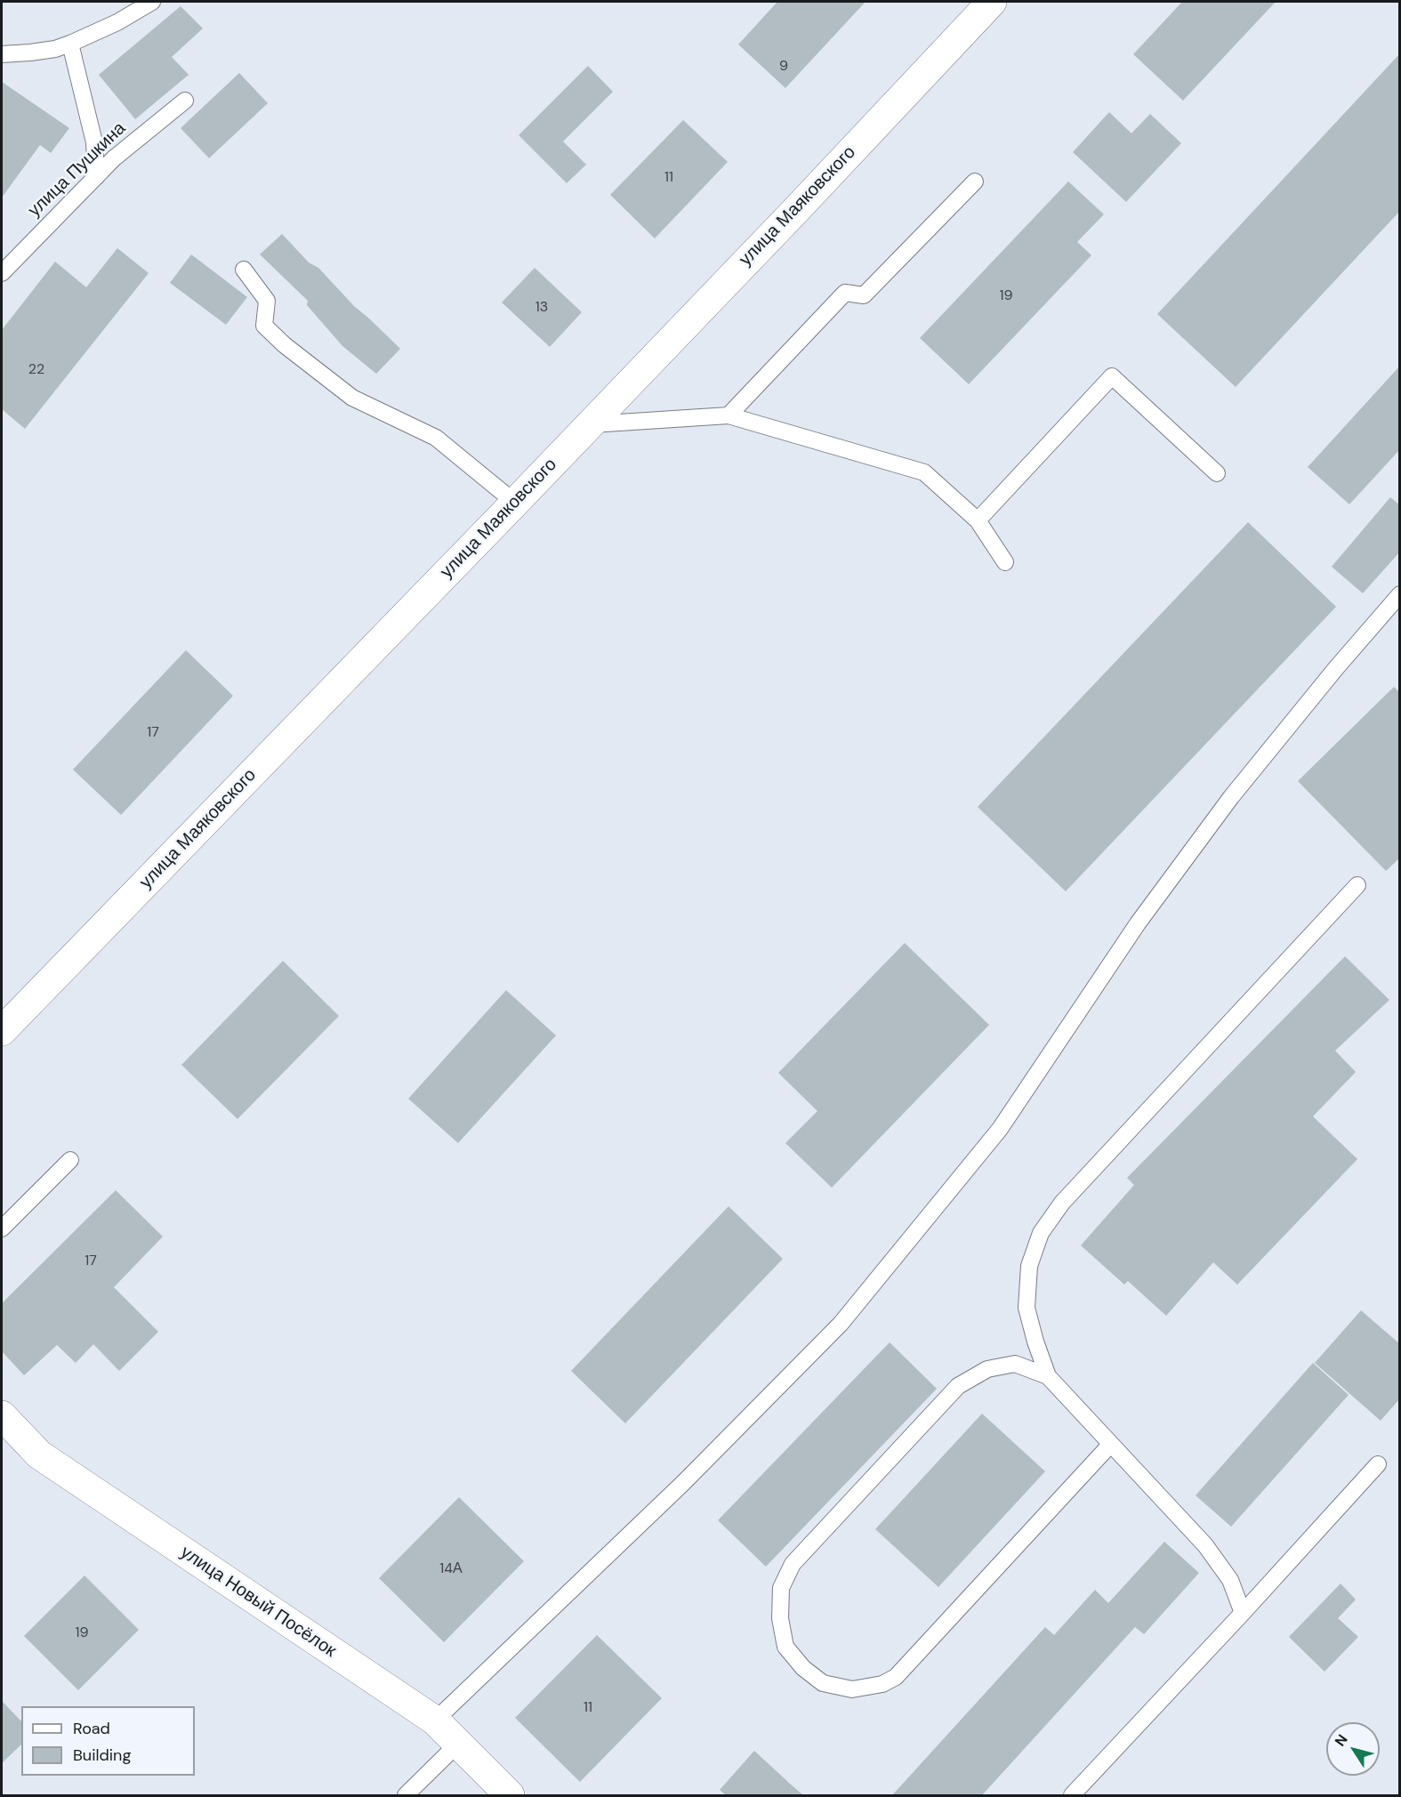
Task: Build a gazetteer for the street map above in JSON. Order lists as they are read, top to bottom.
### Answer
{
  "streets": {
    "street": ["улица Маяковского", "улица Новый Посёлок"],
    "lane": ["улица Пушкина"]
  },
  "house_numbers": [
    "9",
    "11",
    "19",
    "13",
    "22",
    "17",
    "17",
    "14А",
    "19",
    "11"
  ],
  "legend": ["Road", "Building"],
  "north": "top left"
}
